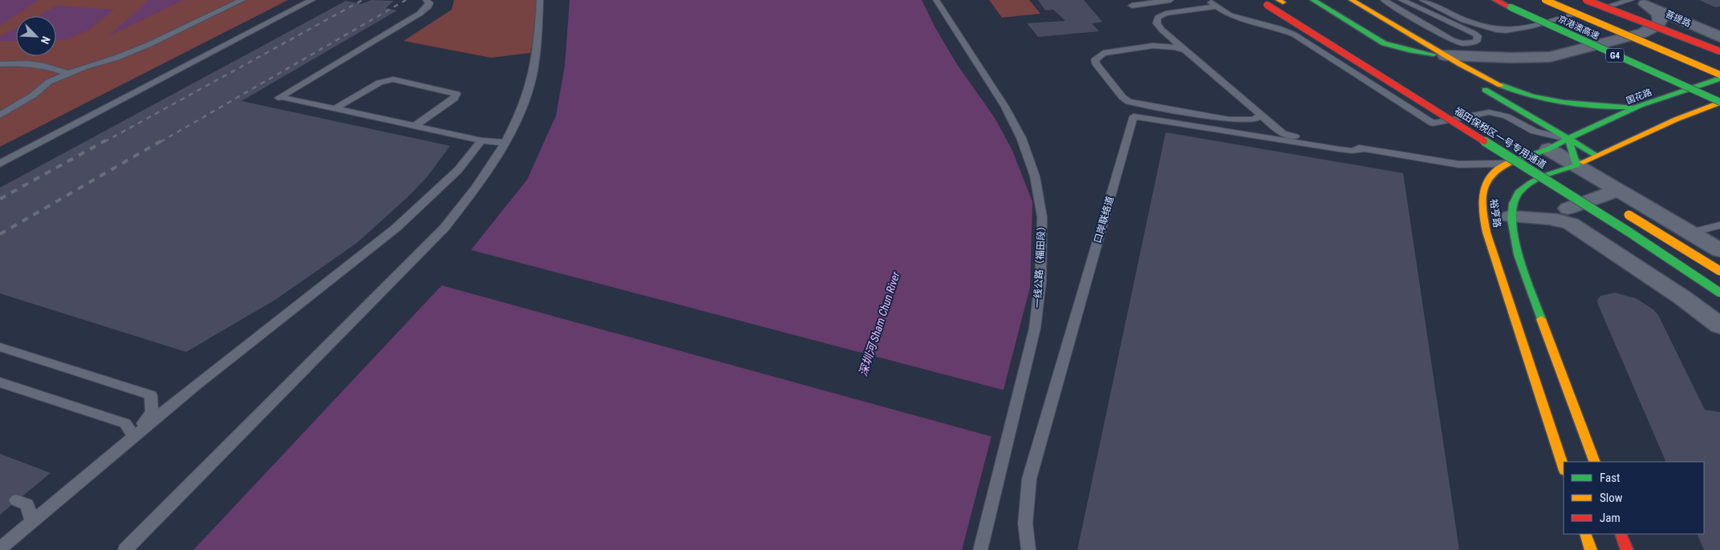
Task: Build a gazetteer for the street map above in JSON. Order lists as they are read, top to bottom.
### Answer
{
  "streets": {
    "main road": [
      "京港澳高速",
      "G4",
      "国花路",
      "福田保税区一号专用通道",
      "裕亨路"
    ],
    "street": ["菩提路"],
    "lane": ["口岸联络道", "一线公路（福田段）"]
  },
  "crossings": [
    ["国花路", "裕亨路"],
    ["福田保税区一号专用通道", "裕亨路"]
  ],
  "water": ["深圳河 Sham Chun River"],
  "legend": ["Fast", "Slow", "Jam"],
  "north": "bottom right"
}
